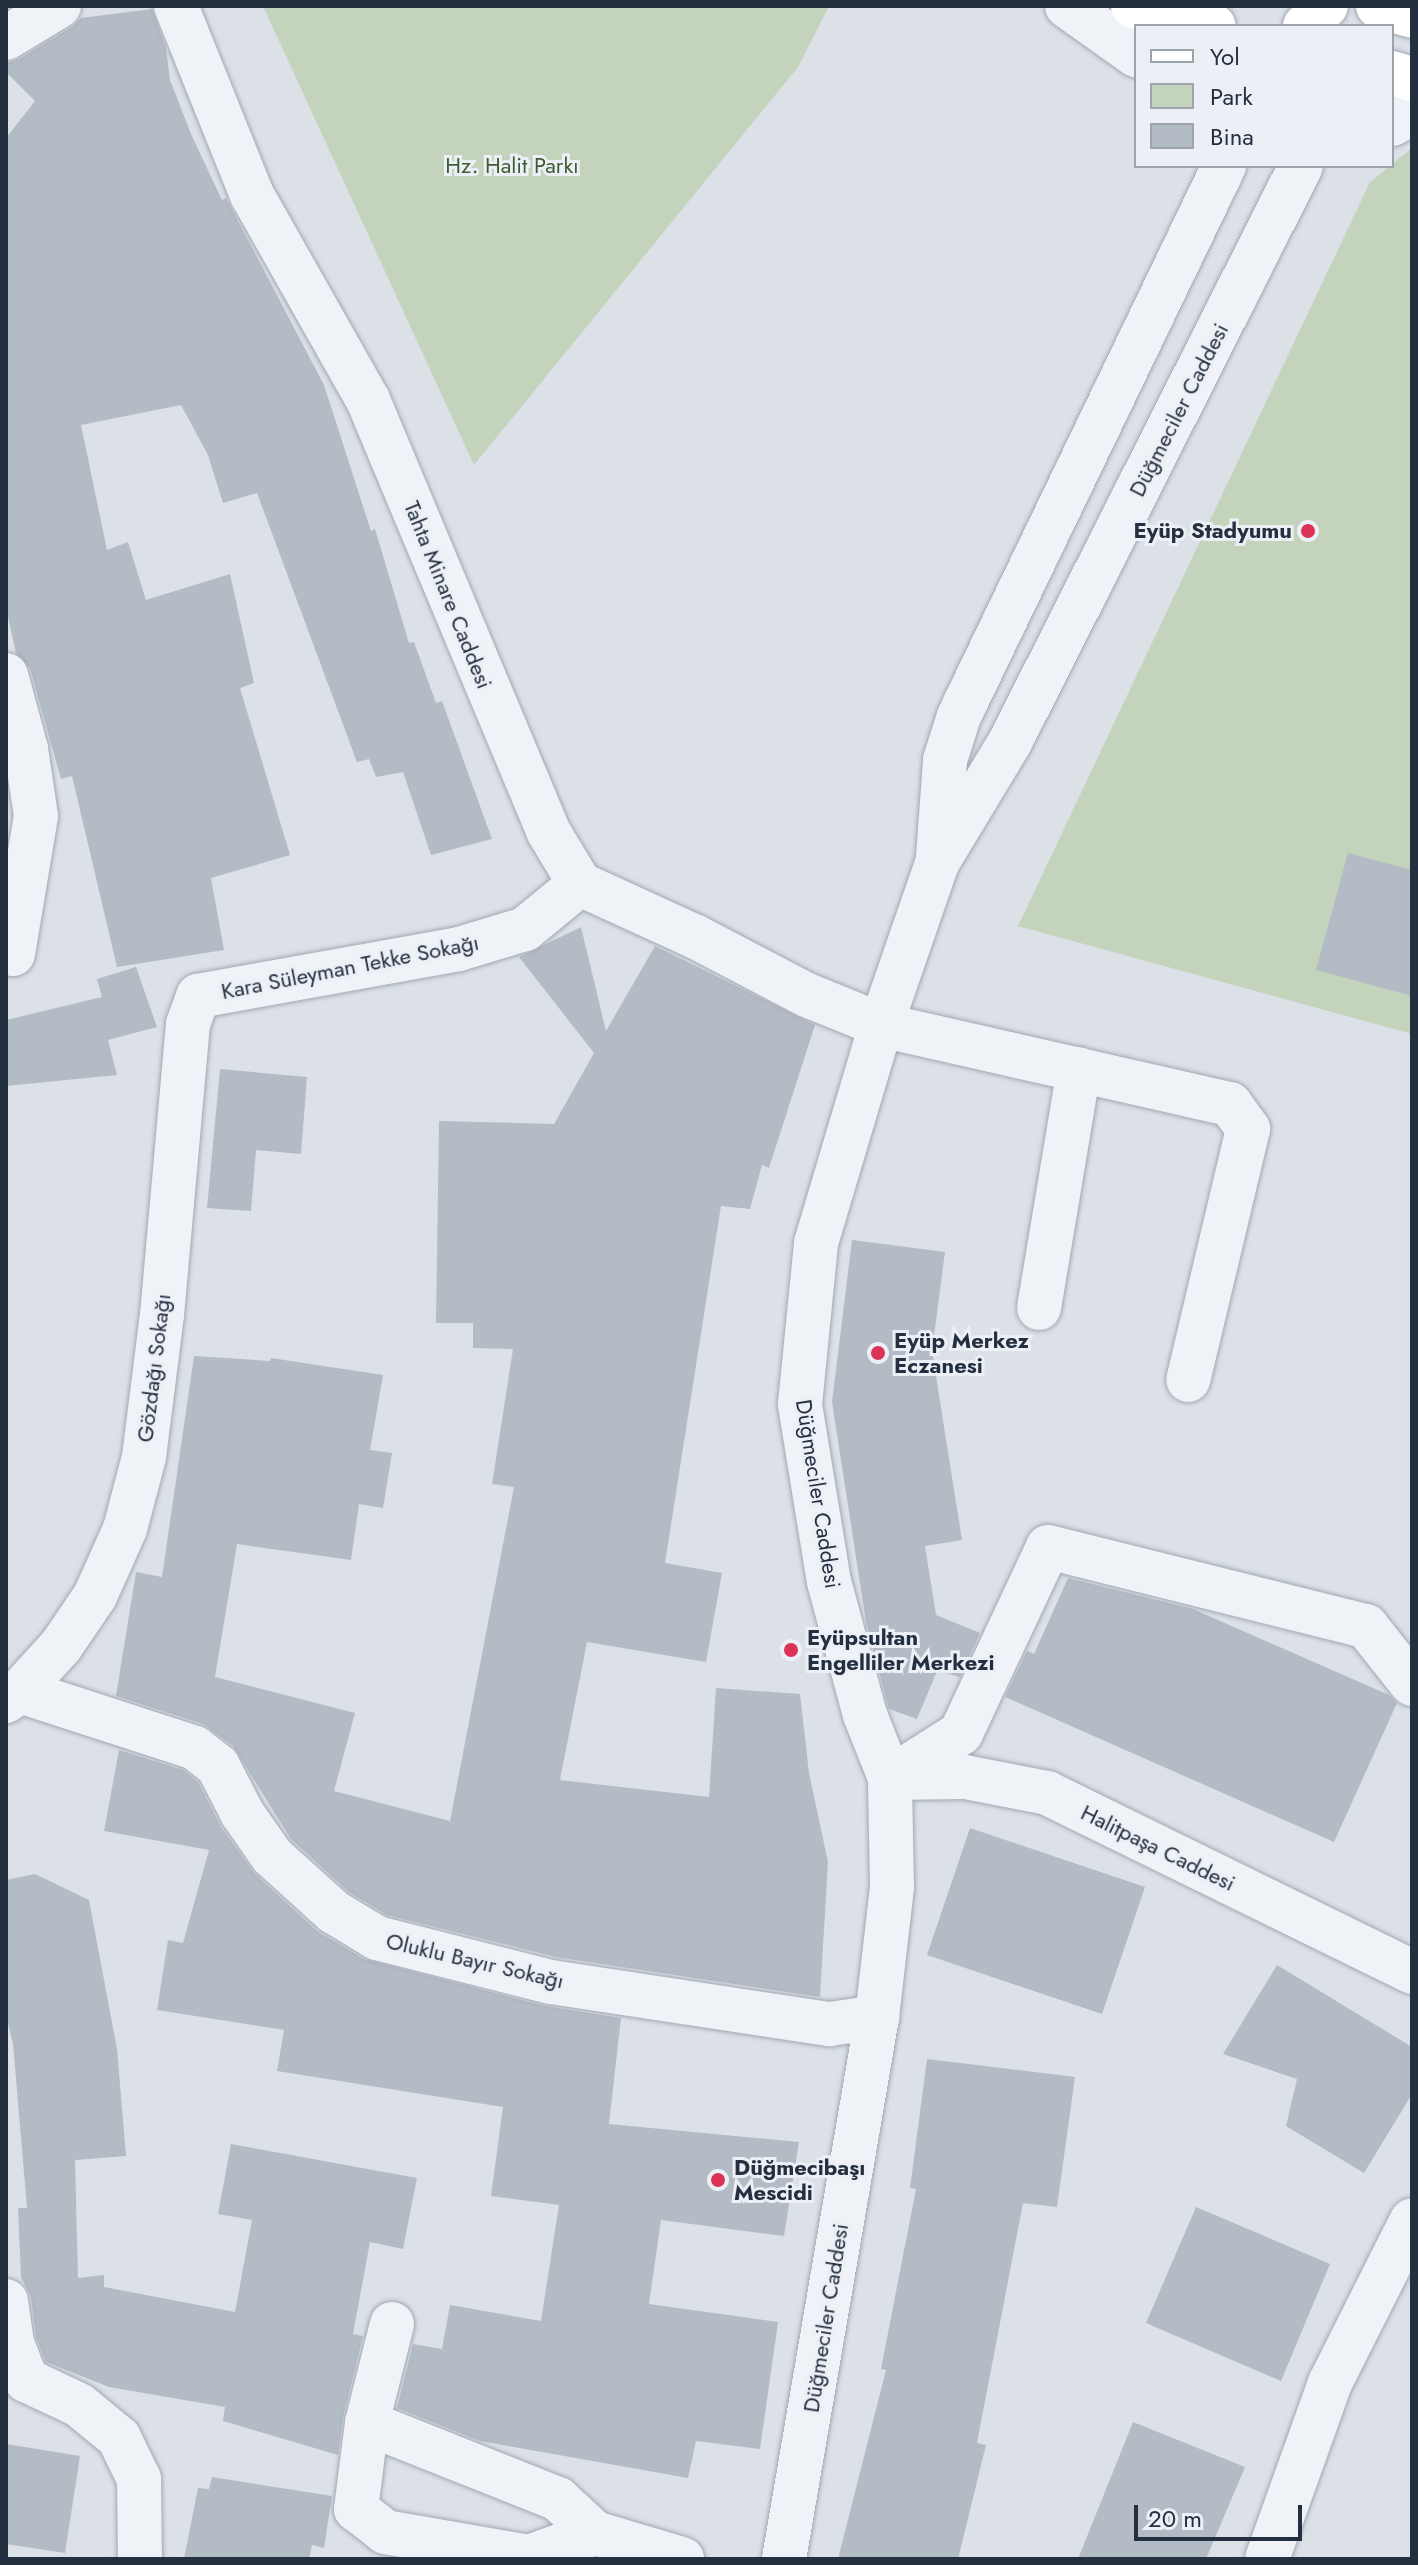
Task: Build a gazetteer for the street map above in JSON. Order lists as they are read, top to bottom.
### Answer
{
  "streets": {
    "street": [
      "Düğmeciler Caddesi",
      "Tahta Minare Caddesi",
      "Kara Süleyman Tekke Sokağı",
      "Gözdağı Sokağı",
      "Halitpaşa Caddesi",
      "Oluklu Bayır Sokağı"
    ]
  },
  "crossings": [
    ["Düğmeciler Caddesi", "Halitpaşa Caddesi"],
    ["Düğmeciler Caddesi", "Oluklu Bayır Sokağı"],
    ["Tahta Minare Caddesi", "Kara Süleyman Tekke Sokağı"],
    ["Kara Süleyman Tekke Sokağı", "Gözdağı Sokağı"],
    ["Gözdağı Sokağı", "Oluklu Bayır Sokağı"]
  ],
  "parks": ["Hz. Halit Parkı"],
  "places": [
    "Eyüp Stadyumu",
    "Eyüp Merkez Eczanesi",
    "Eyüpsultan Engelliler Merkezi",
    "Düğmecibaşı Mescidi"
  ],
  "legend": ["Yol", "Park", "Bina"],
  "scale_bar": "20 m"
}
